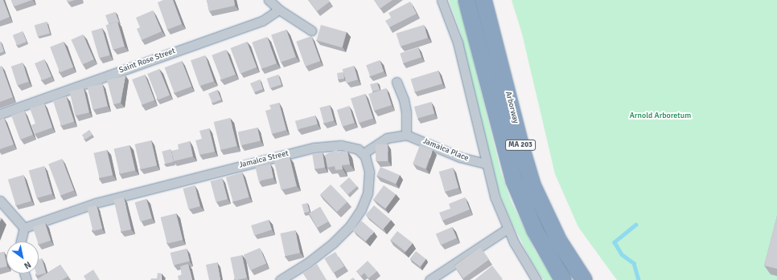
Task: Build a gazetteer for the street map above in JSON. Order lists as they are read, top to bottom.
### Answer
{
  "streets": {
    "highway": ["Arborway", "MA 203"],
    "street": ["Saint Rose Street", "Jamaica Place", "Jamaica Street"]
  },
  "parks": ["Arnold Arboretum"],
  "north": "bottom right"
}
